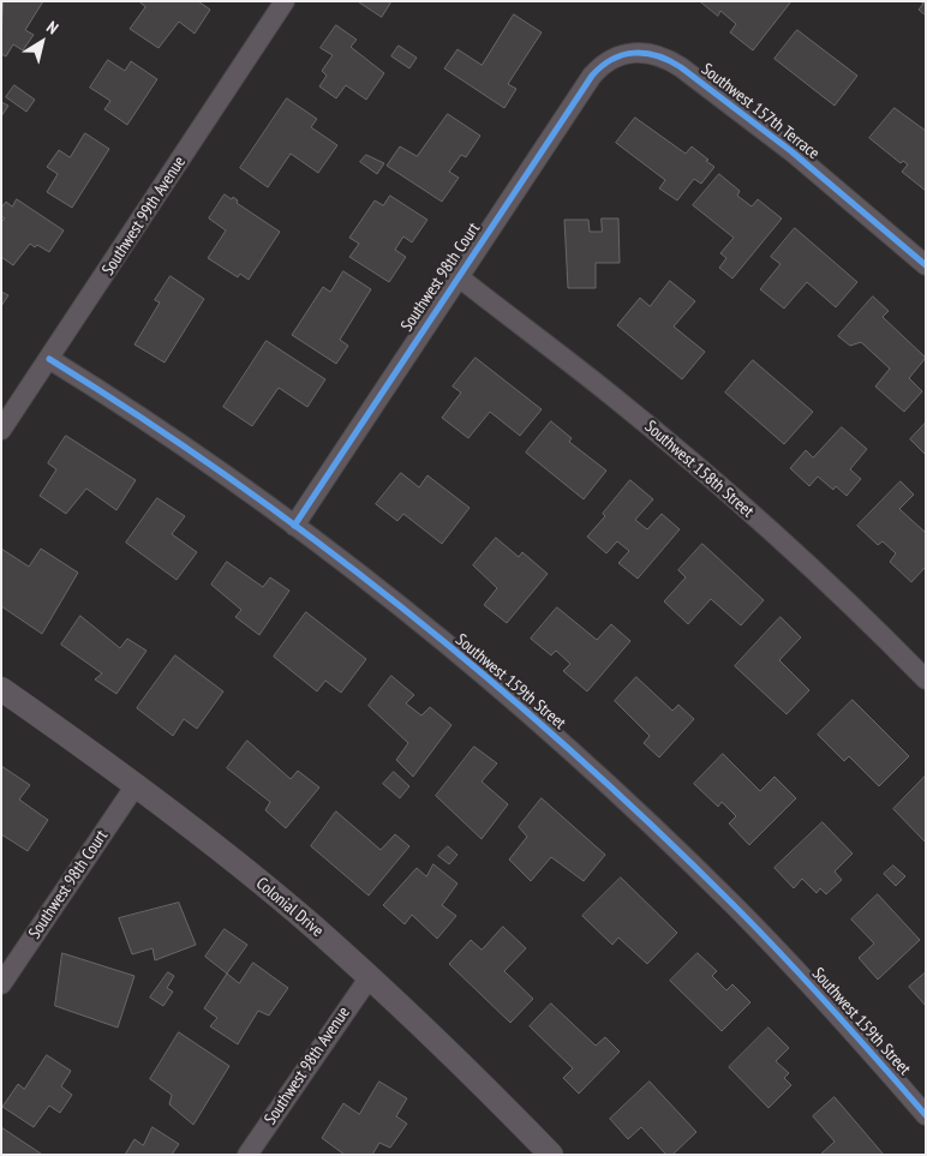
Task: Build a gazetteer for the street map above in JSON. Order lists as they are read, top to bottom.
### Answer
{
  "streets": {
    "street": [
      "Southwest 157th Terrace",
      "Southwest 99th Avenue",
      "Southwest 98th Court",
      "Southwest 158th Street",
      "Southwest 159th Street",
      "Colonial Drive",
      "Southwest 98th Avenue"
    ]
  },
  "crossings": [
    ["Southwest 157th Terrace", "Southwest 98th Court"],
    ["Southwest 99th Avenue", "Southwest 159th Street"],
    ["Southwest 98th Court", "Southwest 158th Street"],
    ["Southwest 98th Court", "Southwest 159th Street"],
    ["Southwest 98th Court", "Colonial Drive"],
    ["Colonial Drive", "Southwest 98th Avenue"]
  ],
  "north": "top right"
}
